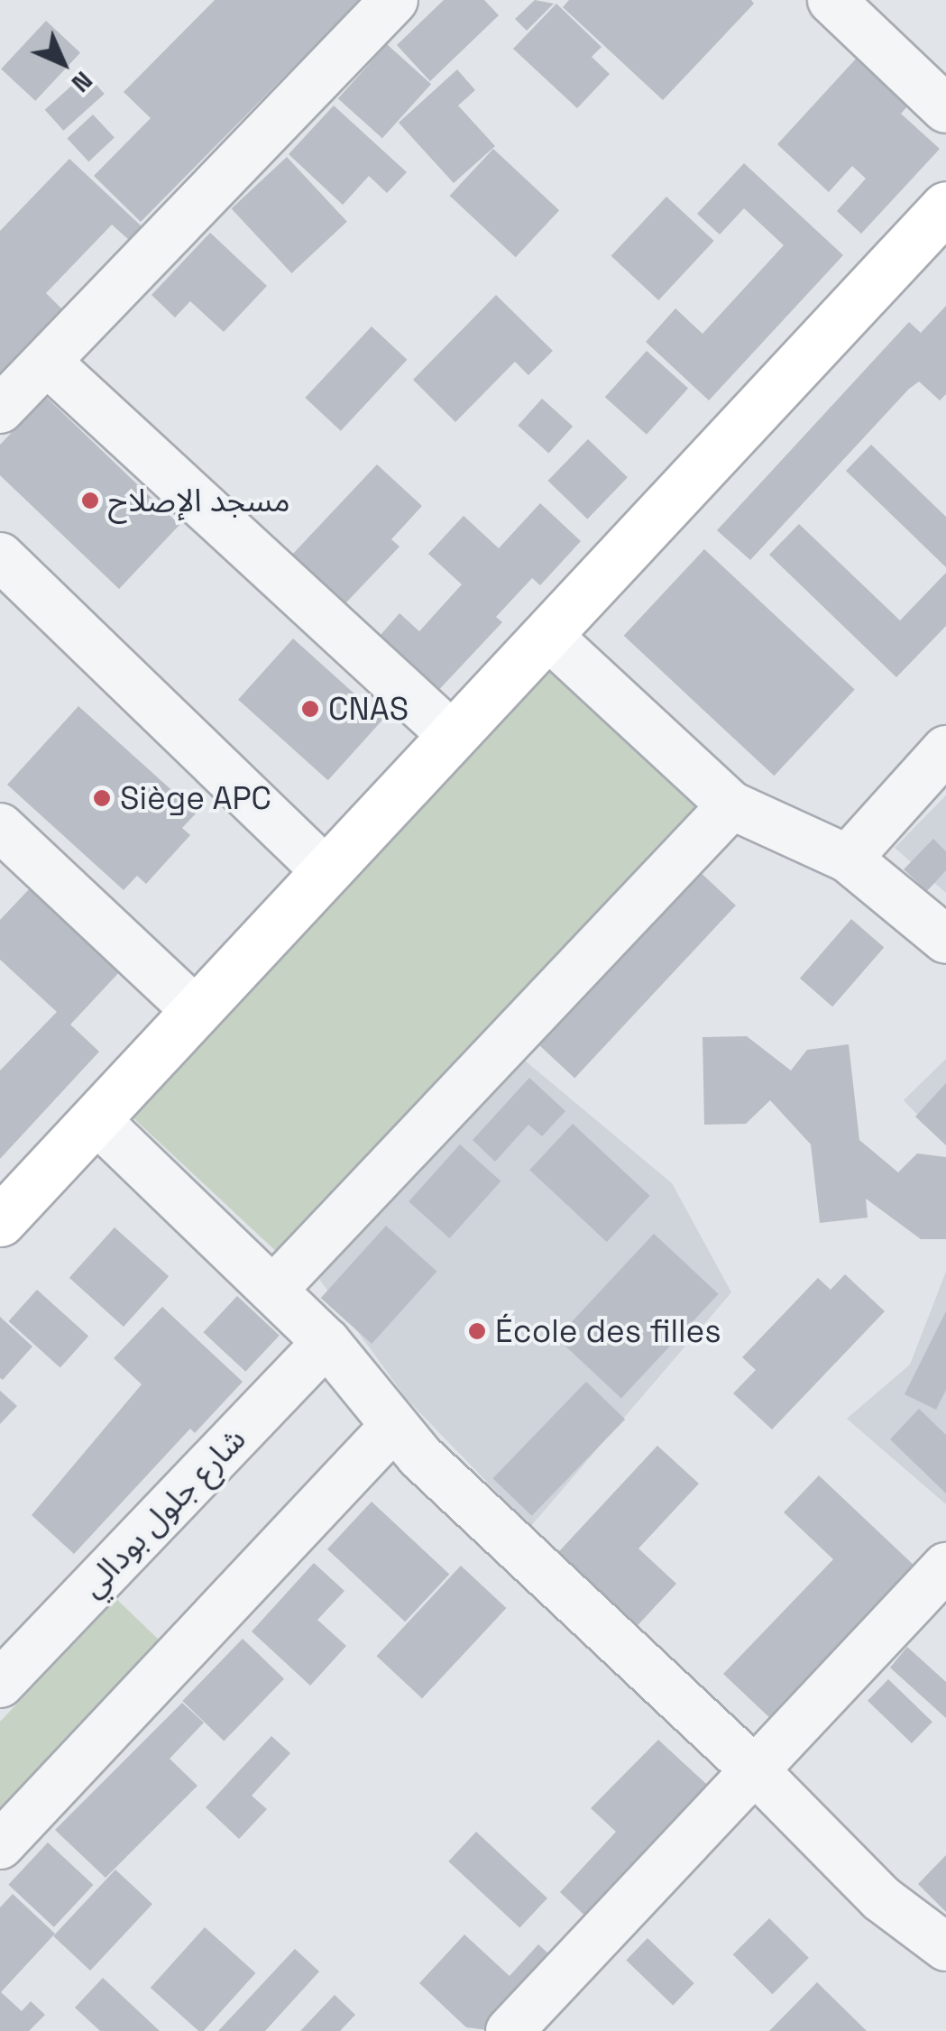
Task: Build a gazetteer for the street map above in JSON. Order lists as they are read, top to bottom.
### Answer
{
  "streets": {
    "street": ["شارع جلول بودالي"]
  },
  "places": [
    "مسجد الإصلاح",
    "CNAS",
    "Siège APC",
    "École des filles"
  ],
  "north": "bottom right"
}
